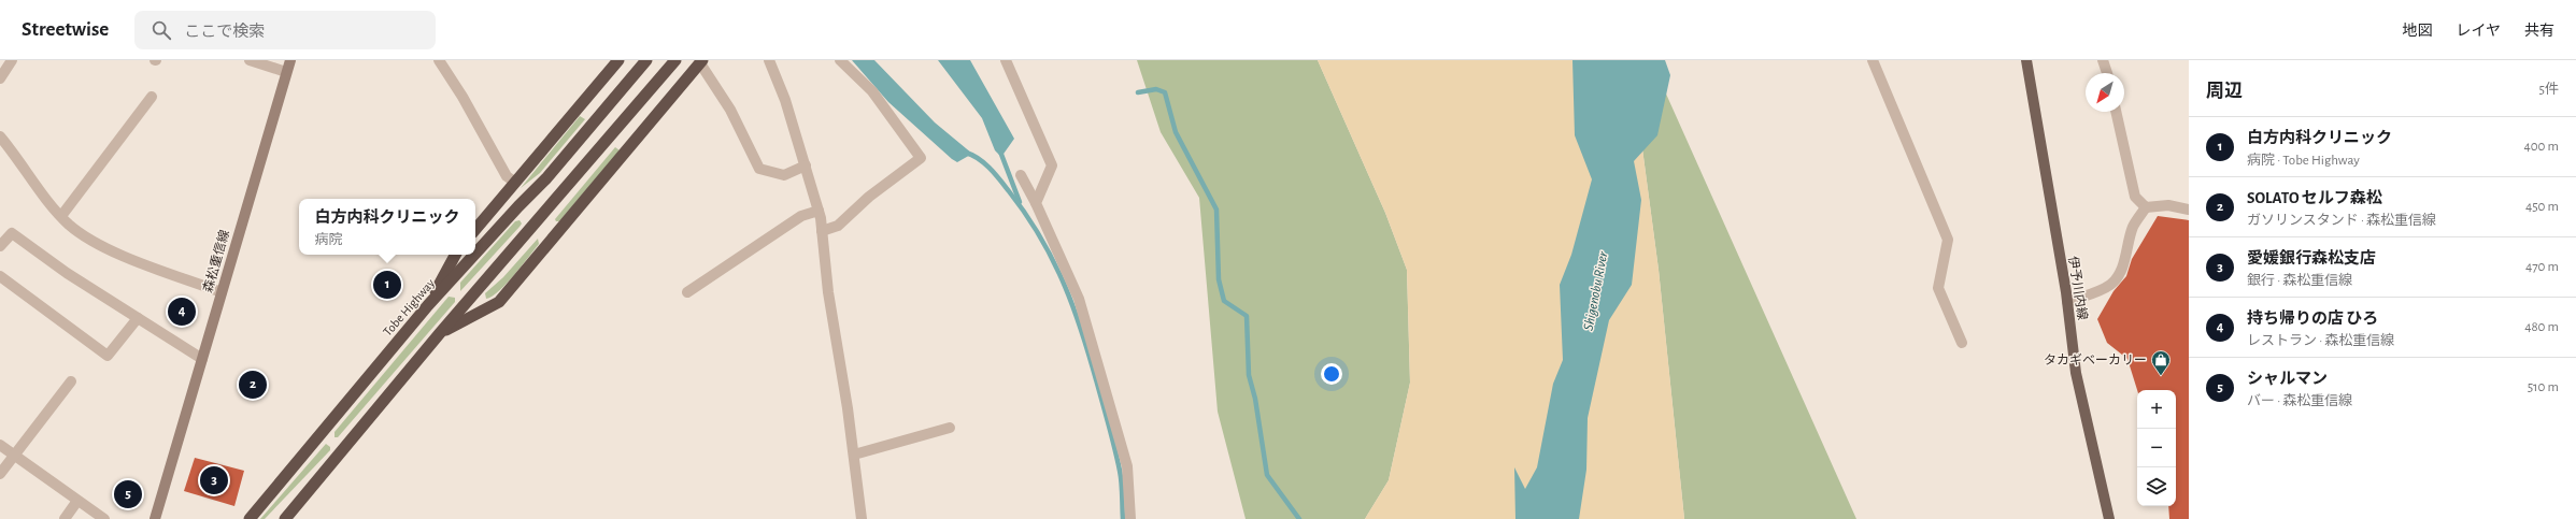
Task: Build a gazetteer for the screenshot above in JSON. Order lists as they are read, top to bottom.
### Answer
{
  "streets": {
    "highway": ["Tobe Highway"],
    "main road": ["森松重信線", "伊予川内線"]
  },
  "water": ["Shigenobu River"],
  "places": {
    "shop": ["タカギベーカリー"]
  },
  "north": "bottom left",
  "page": {
    "header": "Streetwise",
    "search": "ここで検索",
    "nav": ["地図", "レイヤ", "共有"],
    "heading": ["周辺", "5件"],
    "list": [
      {
        "mark": "1",
        "name": "白方内科クリニック",
        "note": "病院 · Tobe Highway",
        "value": "400 m"
      },
      {
        "mark": "2",
        "name": "SOLATO セルフ森松",
        "note": "ガソリンスタンド · 森松重信線",
        "value": "450 m"
      },
      {
        "mark": "3",
        "name": "愛媛銀行森松支店",
        "note": "銀行 · 森松重信線",
        "value": "470 m"
      },
      {
        "mark": "4",
        "name": "持ち帰りの店 ひろ",
        "note": "レストラン · 森松重信線",
        "value": "480 m"
      },
      {
        "mark": "5",
        "name": "シャルマン",
        "note": "バー · 森松重信線",
        "value": "510 m"
      }
    ],
    "popup": ["白方内科クリニック", "病院"],
    "pins": [
      "1",
      "4",
      "2",
      "3",
      "5"
    ],
    "map_buttons": ["+", "−"]
  }
}
